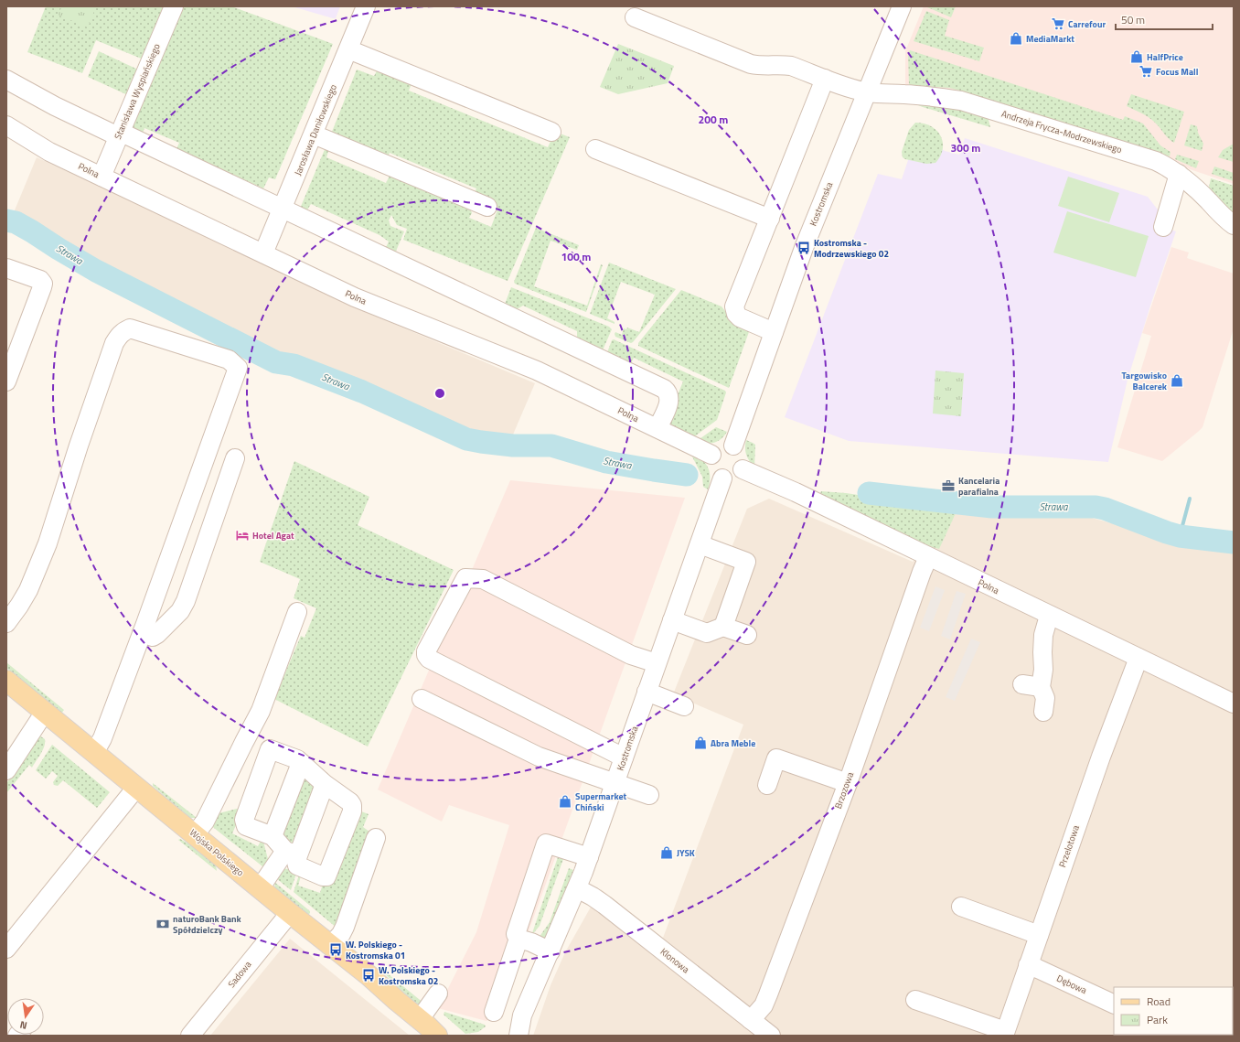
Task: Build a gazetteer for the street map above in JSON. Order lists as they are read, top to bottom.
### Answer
{
  "streets": {
    "main road": ["Wojska Polskiego"],
    "street": [
      "Stanisława Wyspiańskiego",
      "Jarosława Daniłowskiego",
      "Andrzeja Frycza-Modrzewskiego",
      "Polna",
      "Kostromska",
      "Brzozowa",
      "Przelotowa",
      "Klonowa",
      "Sadowa",
      "Dębowa"
    ]
  },
  "crossings": [
    ["Stanisława Wyspiańskiego", "Polna"],
    ["Jarosława Daniłowskiego", "Polna"],
    ["Andrzeja Frycza-Modrzewskiego", "Kostromska"],
    ["Polna", "Kostromska"],
    ["Polna", "Brzozowa"],
    ["Polna", "Przelotowa"],
    ["Kostromska", "Klonowa"],
    ["Brzozowa", "Klonowa"],
    ["Przelotowa", "Dębowa"],
    ["Wojska Polskiego", "Sadowa"]
  ],
  "water": ["Strawa"],
  "places": {
    "supermarket": ["Carrefour", "Focus Mall"],
    "shop": [
      "MediaMarkt",
      "HalfPrice",
      "Targowisko Balcerek",
      "Abra Meble",
      "Supermarket Chiński",
      "JYSK"
    ],
    "bus stop": ["Kostromska - Modrzewskiego 02", "W. Polskiego - Kostromska 01", "W. Polskiego - Kostromska 02"],
    "office": ["Kancelaria parafialna"],
    "hotel": ["Hotel Agat"],
    "bank": ["naturoBank Bank Spółdzielczy"]
  },
  "legend": ["Road", "Park"],
  "scale_bar": "50 m",
  "north": "bottom",
  "rings": ["200 m", "300 m", "100 m"]
}
